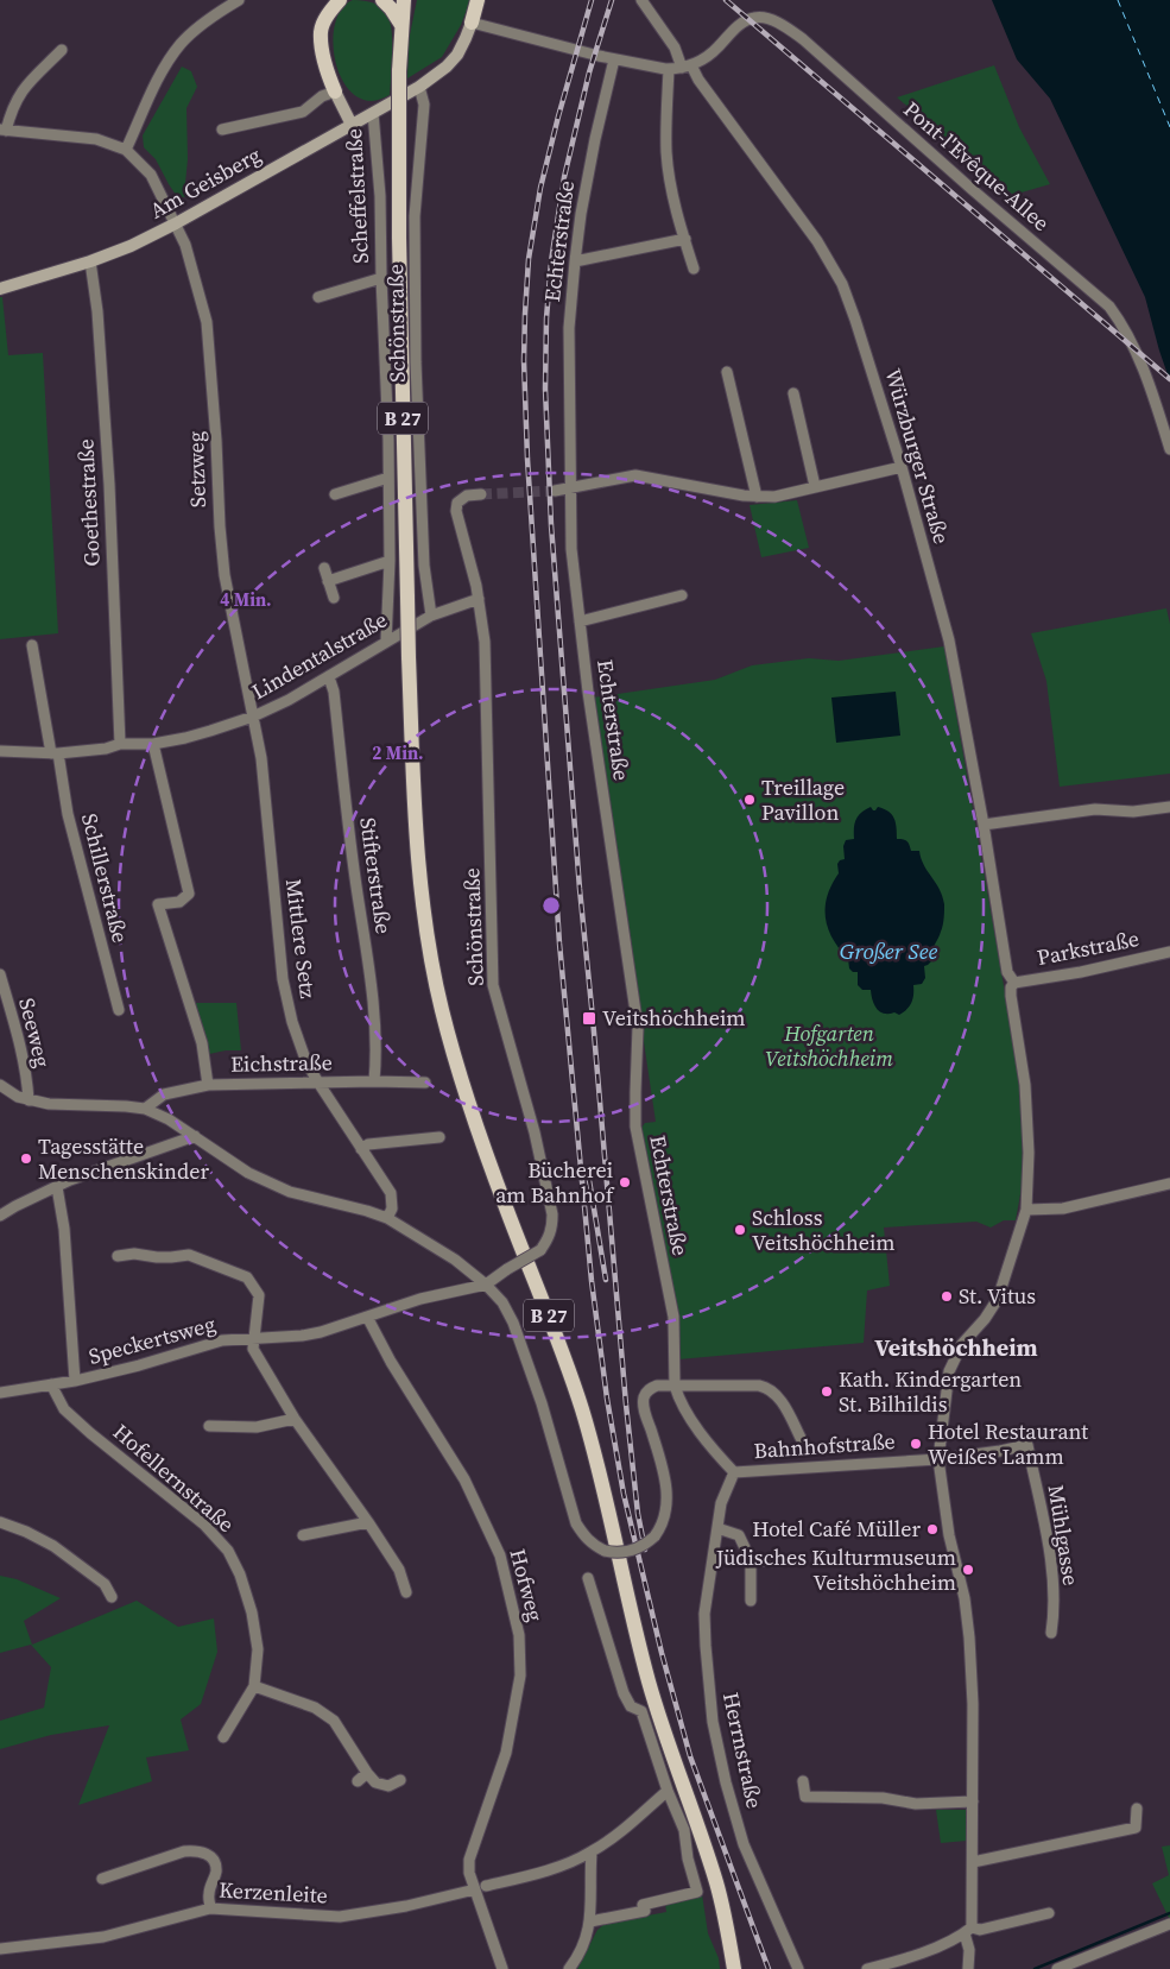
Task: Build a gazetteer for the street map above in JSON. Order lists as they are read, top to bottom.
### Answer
{
  "streets": {
    "main road": ["B 27"],
    "street": [
      "Pont-l'Evêque-Allee",
      "Am Geisberg",
      "Scheffelstraße",
      "Echterstraße",
      "Schönstraße",
      "Würzburger Straße",
      "Setzweg",
      "Goethestraße",
      "Lindentalstraße",
      "Stifterstraße",
      "Schillerstraße",
      "Mittlere Setz",
      "Parkstraße",
      "Seeweg",
      "Eichstraße",
      "Speckertsweg",
      "Bahnhofstraße",
      "Hofellernstraße",
      "Mühlgasse",
      "Hofweg",
      "Herrnstraße",
      "Kerzenleite"
    ]
  },
  "crossings": [
    ["Pont-l'Evêque-Allee", "Würzburger Straße"],
    ["Am Geisberg", "Scheffelstraße"],
    ["Am Geisberg", "Schönstraße"],
    ["Am Geisberg", "Setzweg"],
    ["Am Geisberg", "Goethestraße"],
    ["Scheffelstraße", "Lindentalstraße"],
    ["Echterstraße", "Bahnhofstraße"],
    ["Schönstraße", "Lindentalstraße"],
    ["Schönstraße", "Speckertsweg"],
    ["Würzburger Straße", "Parkstraße"],
    ["Würzburger Straße", "Bahnhofstraße"],
    ["Setzweg", "Lindentalstraße"],
    ["Setzweg", "Mittlere Setz"],
    ["Goethestraße", "Lindentalstraße"],
    ["Lindentalstraße", "Stifterstraße"],
    ["Lindentalstraße", "Schillerstraße"],
    ["Lindentalstraße", "Mittlere Setz"],
    ["Stifterstraße", "Eichstraße"],
    ["Mittlere Setz", "Eichstraße"],
    ["Speckertsweg", "Hofellernstraße"],
    ["Speckertsweg", "Hofweg"],
    ["Bahnhofstraße", "Mühlgasse"],
    ["Bahnhofstraße", "Herrnstraße"],
    ["Hofweg", "Kerzenleite"]
  ],
  "districts": ["Veitshöchheim"],
  "water": ["Großer See"],
  "parks": ["Hofgarten Veitshöchheim"],
  "places": {
    "other": [
      "Treillage Pavillon",
      "Tagesstätte Menschenskinder",
      "Bücherei am Bahnhof",
      "Schloss Veitshöchheim",
      "St. Vitus",
      "Kath. Kindergarten St. Bilhildis",
      "Hotel Restaurant Weißes Lamm",
      "Hotel Café Müller",
      "Jüdisches Kulturmuseum Veitshöchheim"
    ],
    "transit": ["Veitshöchheim"]
  },
  "rings": ["4 Min.", "2 Min."]
}
